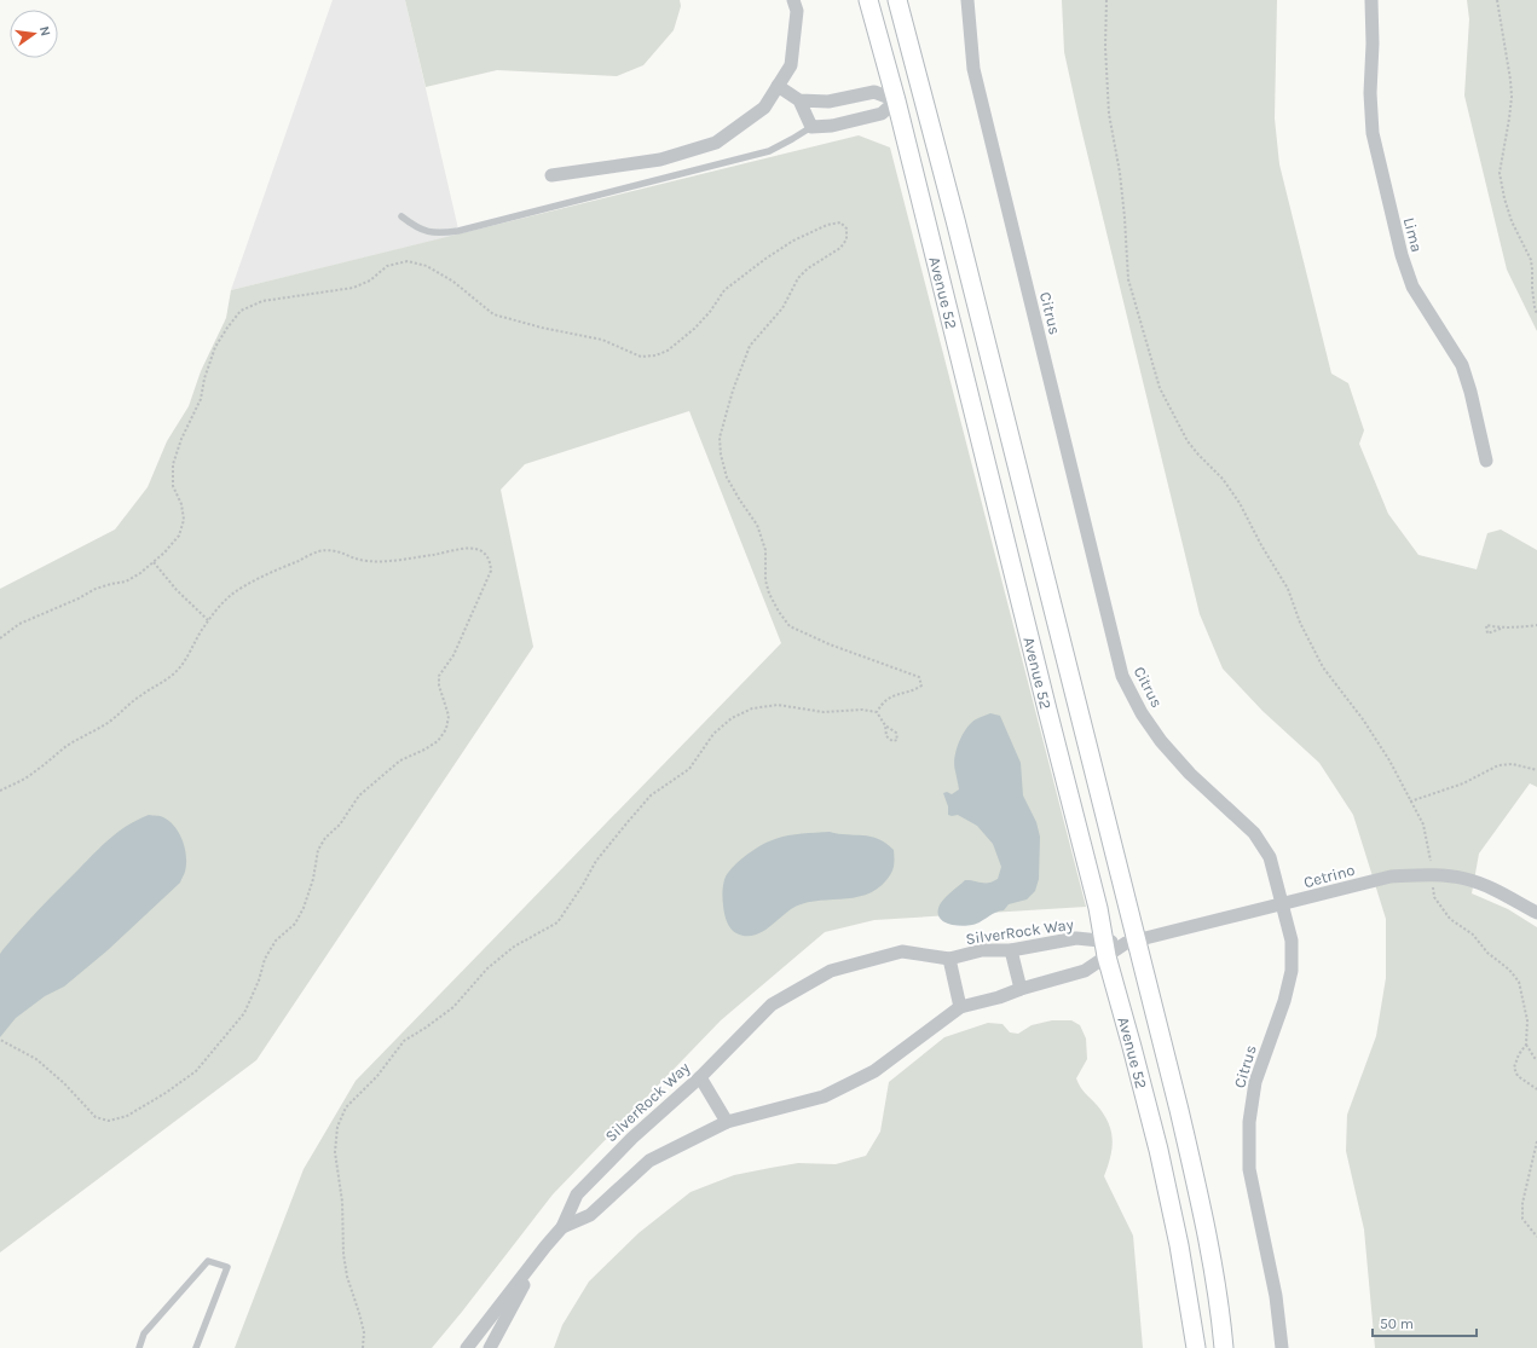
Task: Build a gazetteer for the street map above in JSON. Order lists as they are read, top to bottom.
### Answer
{
  "streets": {
    "main road": ["Avenue 52"],
    "street": [
      "Lima",
      "Citrus",
      "Cetrino",
      "SilverRock Way"
    ]
  },
  "crossings": [
    ["Avenue 52", "Cetrino"],
    ["Avenue 52", "SilverRock Way"],
    ["Citrus", "Cetrino"],
    ["Cetrino", "SilverRock Way"]
  ],
  "scale_bar": "50 m",
  "north": "right"
}
